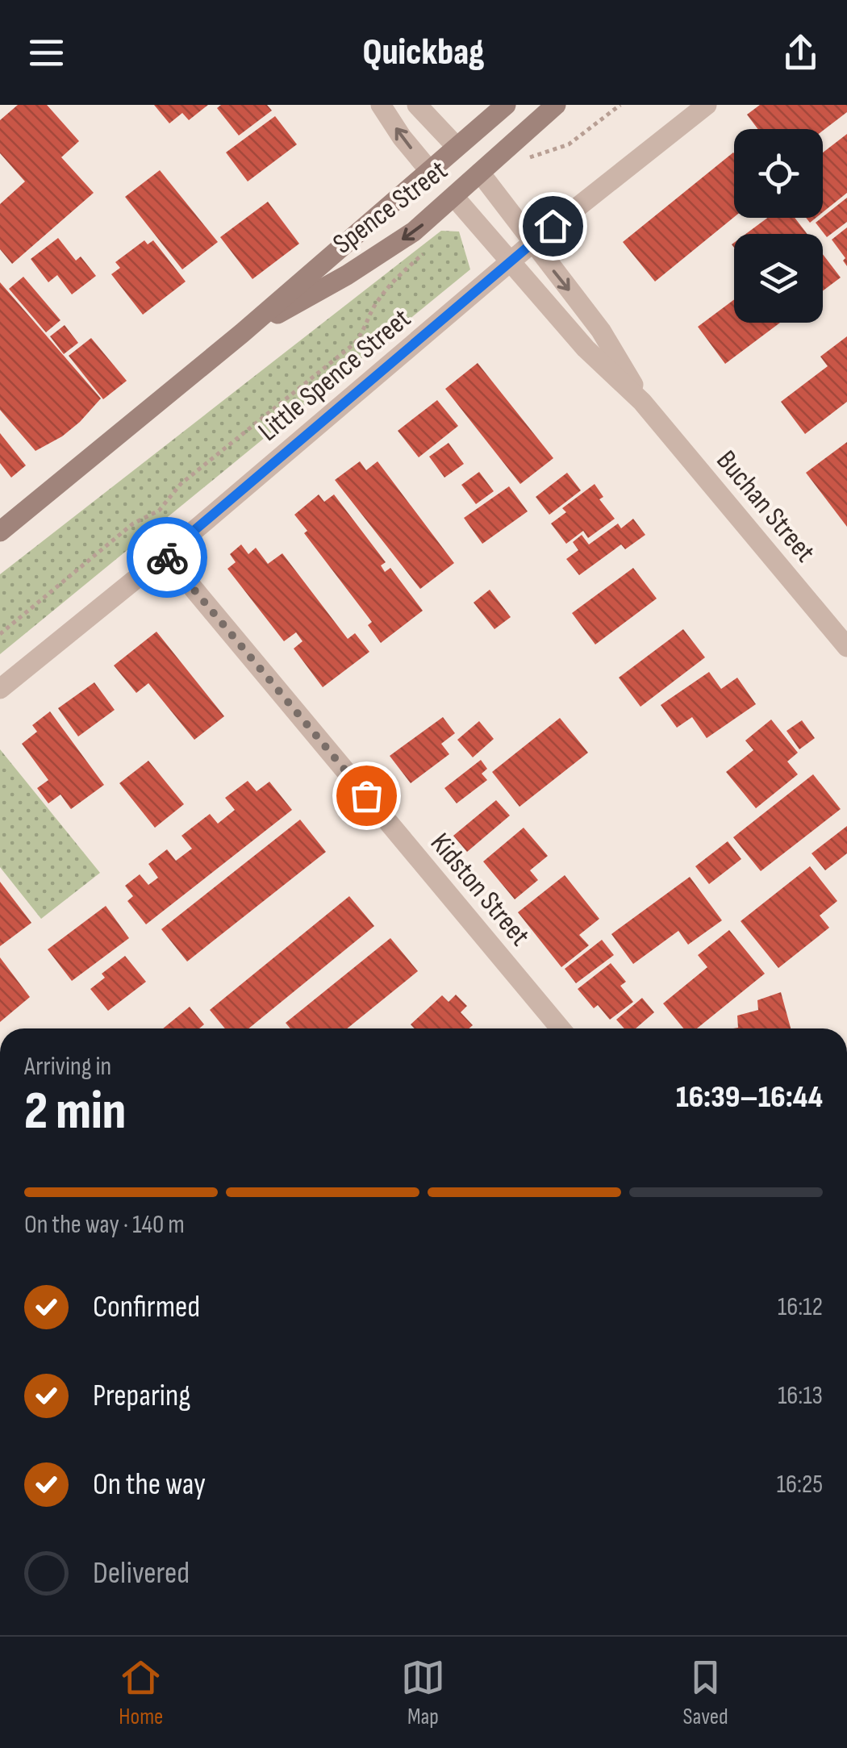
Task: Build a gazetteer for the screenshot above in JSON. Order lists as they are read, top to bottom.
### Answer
{
  "streets": {
    "street": [
      "Spence Street",
      "Little Spence Street",
      "Buchan Street",
      "Kidston Street"
    ]
  },
  "crossings": [
    ["Spence Street", "Buchan Street"],
    ["Little Spence Street", "Buchan Street"],
    ["Little Spence Street", "Kidston Street"]
  ],
  "page": {
    "header": "Quickbag",
    "heading": ["2 min", "Arriving in", "16:39–16:44"],
    "bar": "On the way · 140 m",
    "list": [
      ["Confirmed", "16:12"],
      ["Preparing", "16:13"],
      ["On the way", "16:25"],
      "Delivered"
    ],
    "tabs": ["Home", "Map", "Saved"]
  }
}
